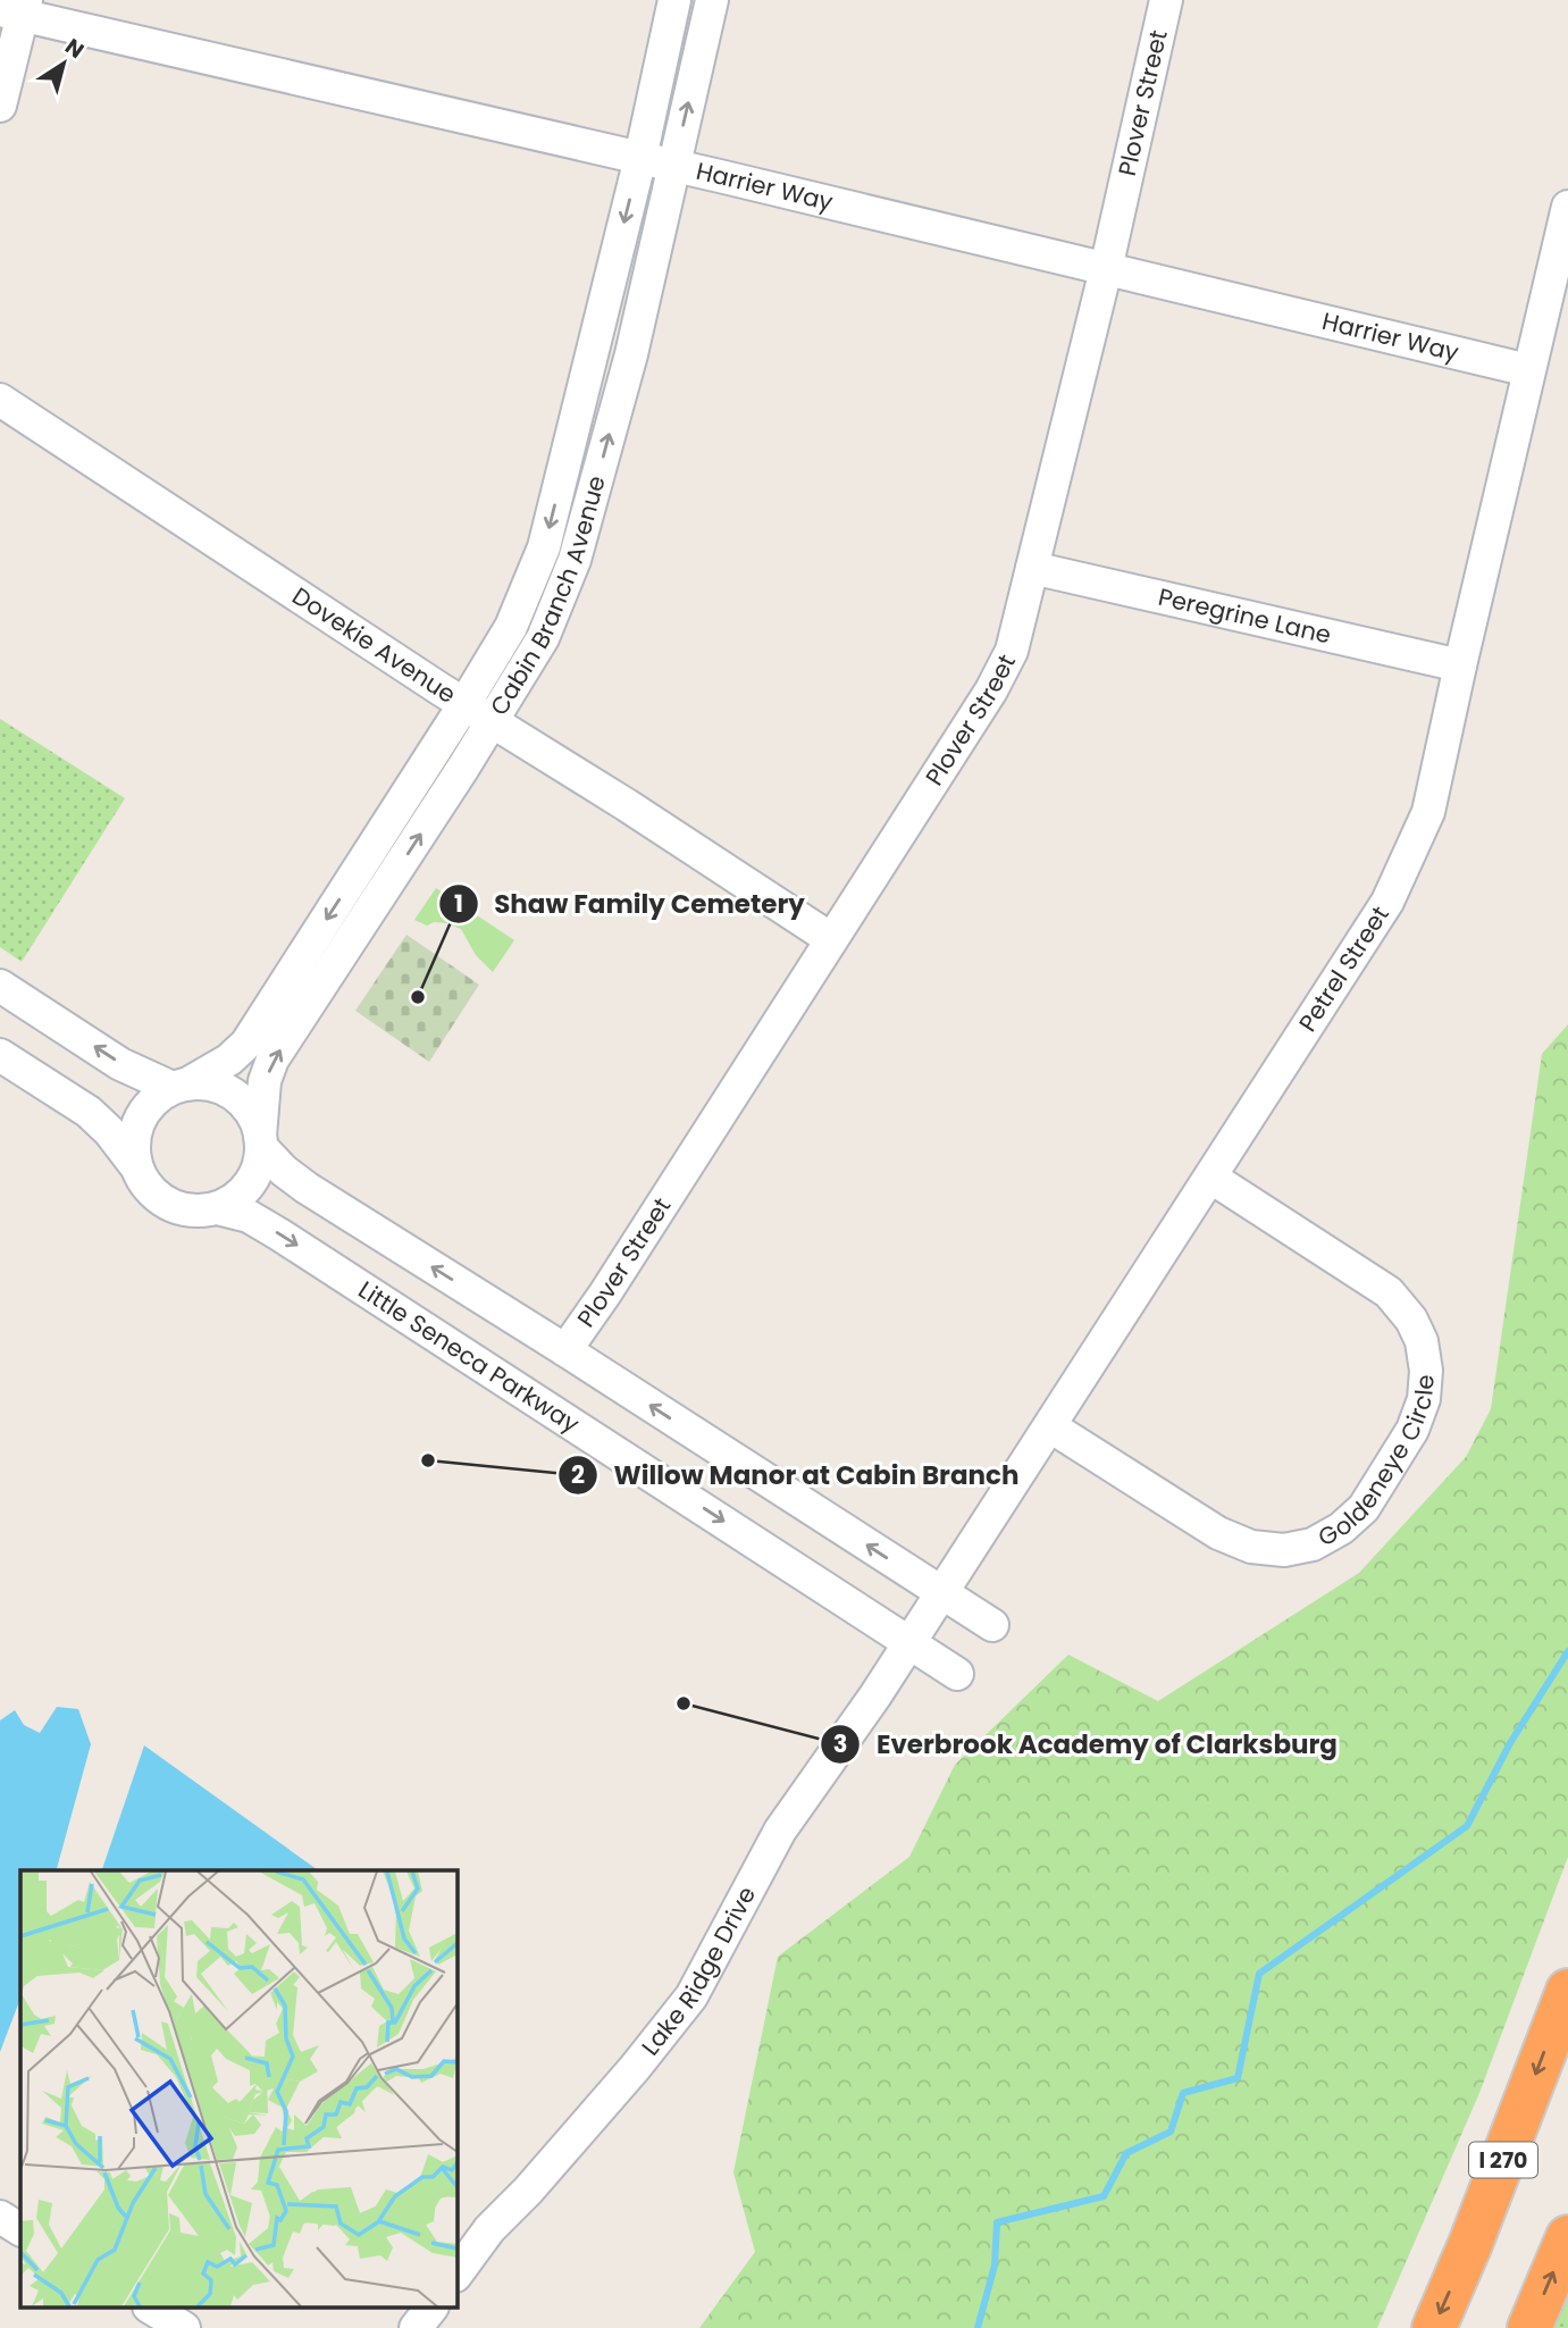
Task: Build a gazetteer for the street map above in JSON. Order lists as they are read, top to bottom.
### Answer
{
  "streets": {
    "highway": ["I 270"],
    "street": [
      "Plover Street",
      "Harrier Way",
      "Cabin Branch Avenue",
      "Peregrine Lane",
      "Dovekie Avenue",
      "Petrel Street",
      "Little Seneca Parkway",
      "Goldeneye Circle",
      "Lake Ridge Drive"
    ]
  },
  "crossings": [
    ["Plover Street", "Harrier Way"],
    ["Plover Street", "Peregrine Lane"],
    ["Plover Street", "Dovekie Avenue"],
    ["Harrier Way", "Cabin Branch Avenue"],
    ["Harrier Way", "Petrel Street"],
    ["Cabin Branch Avenue", "Dovekie Avenue"],
    ["Cabin Branch Avenue", "Little Seneca Parkway"],
    ["Peregrine Lane", "Petrel Street"],
    ["Petrel Street", "Little Seneca Parkway"],
    ["Petrel Street", "Goldeneye Circle"],
    ["Petrel Street", "Lake Ridge Drive"],
    ["Little Seneca Parkway", "Lake Ridge Drive"]
  ],
  "places": ["Shaw Family Cemetery", "Willow Manor at Cabin Branch", "Everbrook Academy of Clarksburg"],
  "north": "top right"
}
